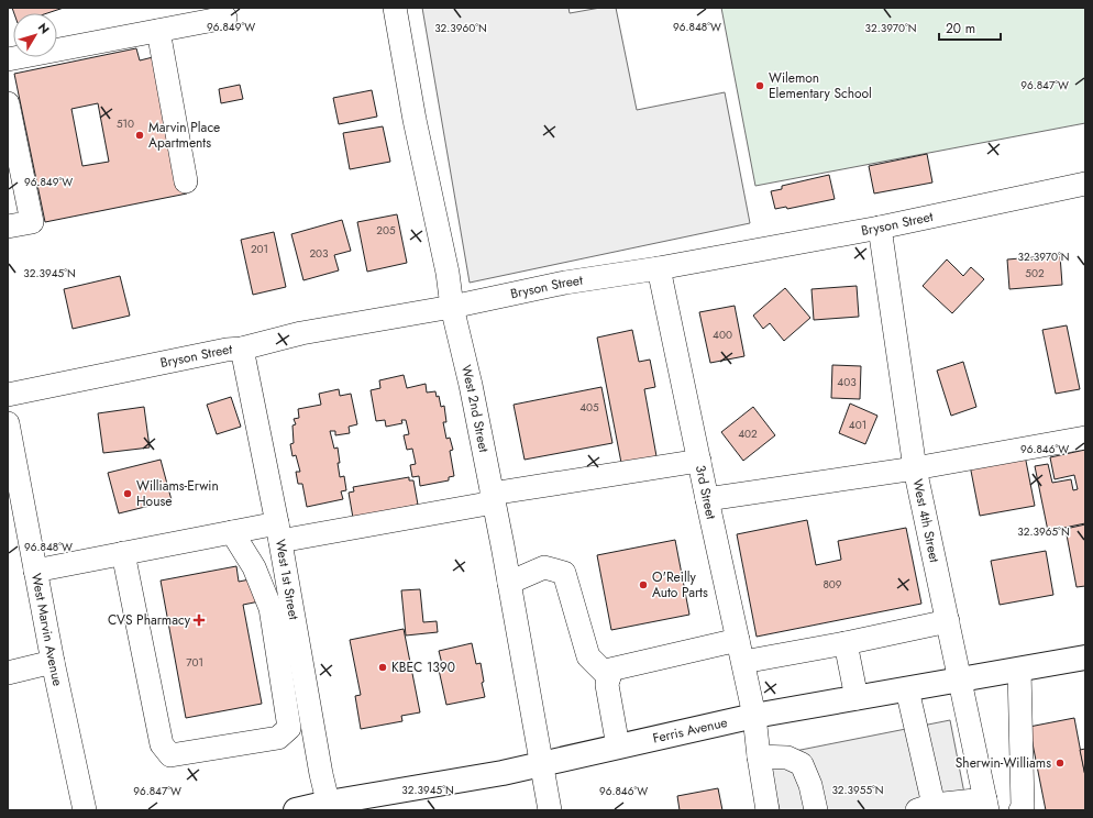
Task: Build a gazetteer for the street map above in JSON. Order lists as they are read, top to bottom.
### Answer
{
  "streets": {
    "main road": ["Ferris Avenue"],
    "street": [
      "Bryson Street",
      "West 2nd Street",
      "3rd Street",
      "West 4th Street",
      "West 1st Street",
      "West Marvin Avenue"
    ]
  },
  "crossings": [
    ["Bryson Street", "West 2nd Street"],
    ["Bryson Street", "3rd Street"],
    ["Bryson Street", "West 4th Street"],
    ["Bryson Street", "West 1st Street"],
    ["West 2nd Street", "Ferris Avenue"],
    ["3rd Street", "Ferris Avenue"],
    ["West 4th Street", "Ferris Avenue"],
    ["West 1st Street", "Ferris Avenue"]
  ],
  "places": {
    "other": [
      "Wilemon Elementary School",
      "Marvin Place Apartments",
      "Williams-Erwin House",
      "O'Reilly Auto Parts",
      "KBEC 1390",
      "Sherwin-Williams"
    ],
    "health": ["CVS Pharmacy"]
  },
  "house_numbers": [
    "510",
    "205",
    "201",
    "203",
    "502",
    "400",
    "403",
    "405",
    "401",
    "402",
    "809",
    "701"
  ],
  "scale_bar": "20 m",
  "north": "top right",
  "coordinates": [
    "96.849°W",
    "96.848°W",
    "32.3970°N",
    "32.3960°N",
    "96.847°W",
    "32.3945°N",
    "96.846°W",
    "32.3965°N",
    "32.3955°N"
  ]
}
